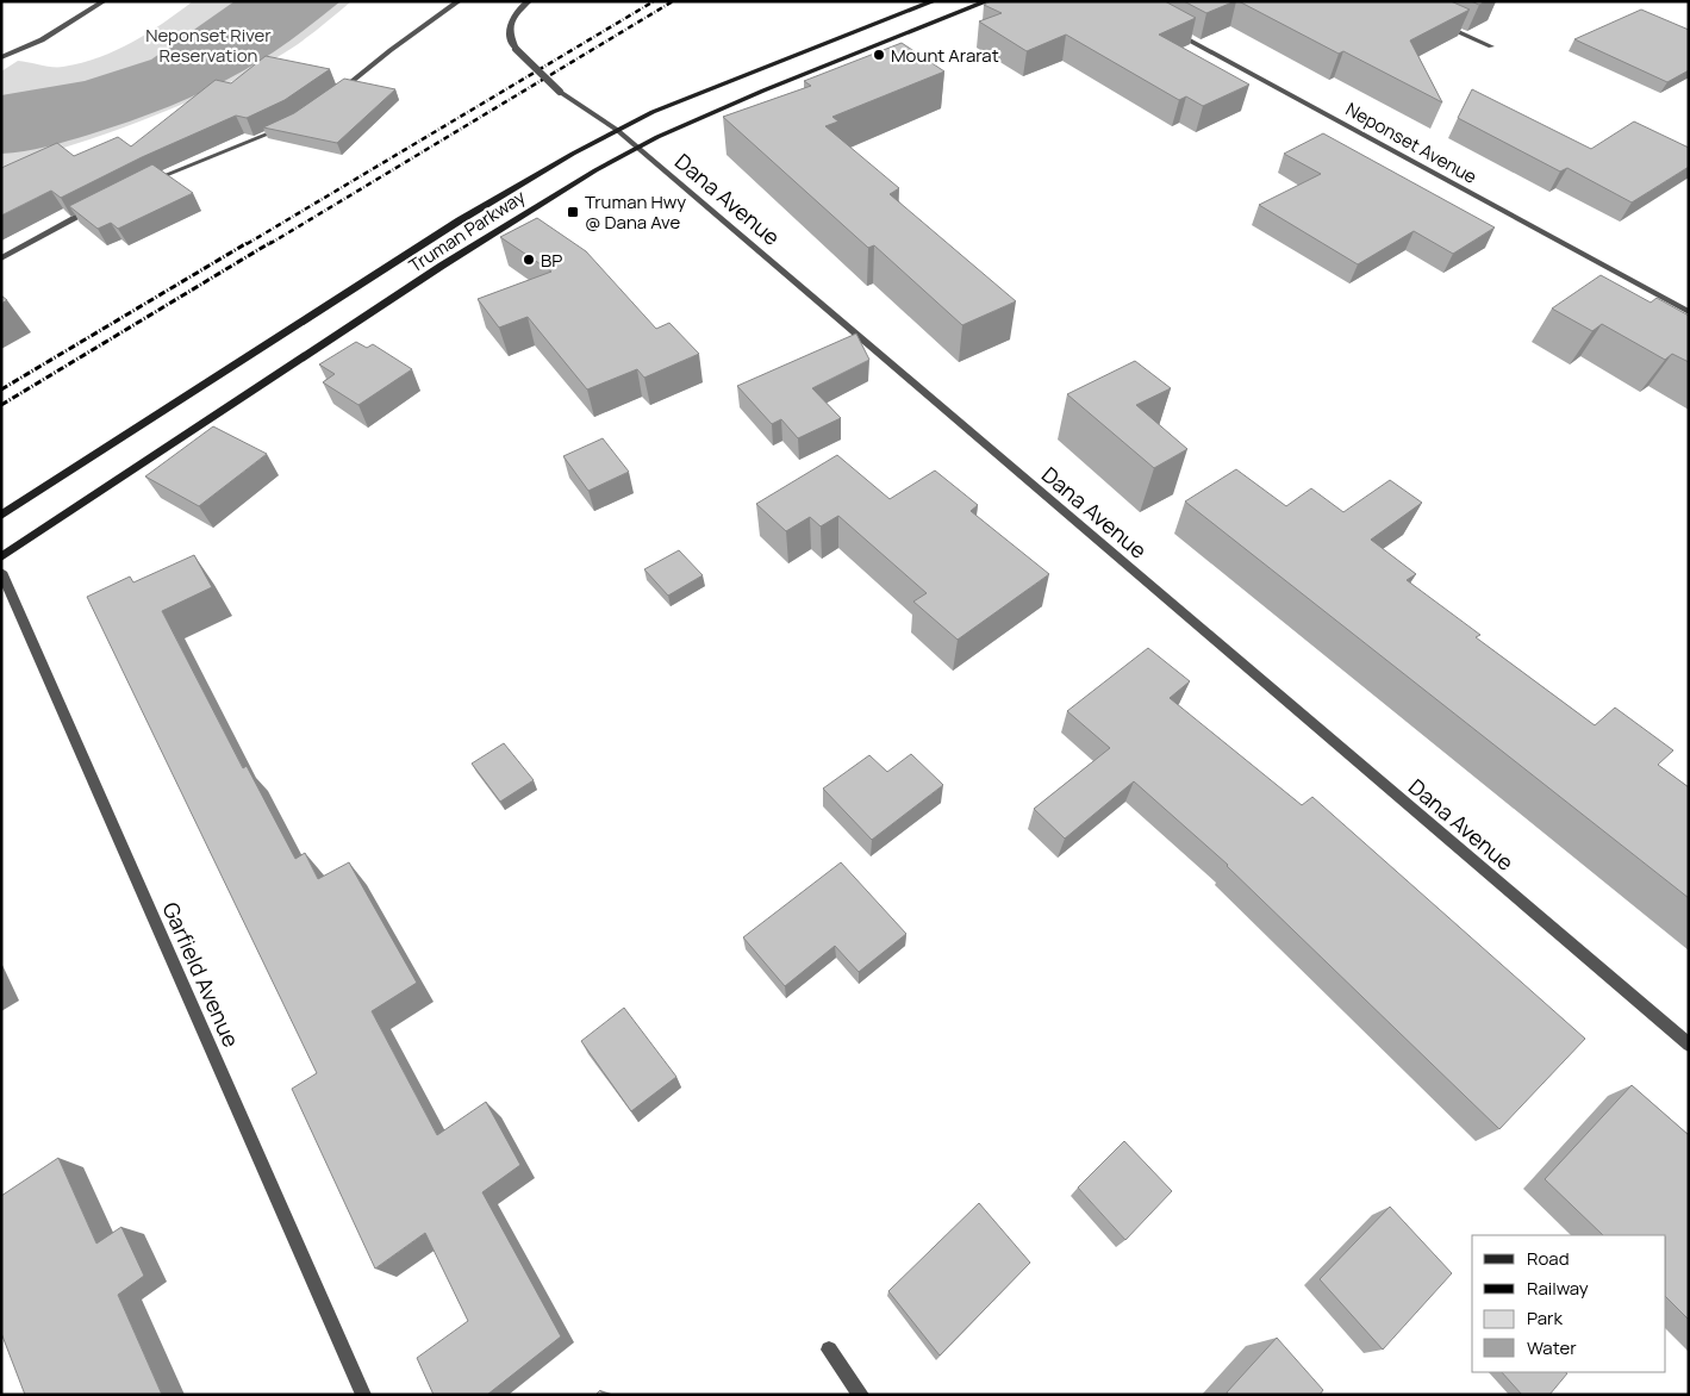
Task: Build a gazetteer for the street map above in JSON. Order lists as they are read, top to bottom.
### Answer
{
  "streets": {
    "main road": ["Truman Parkway"],
    "street": ["Neponset Avenue", "Dana Avenue", "Garfield Avenue"]
  },
  "crossings": [
    ["Dana Avenue", "Truman Parkway"]
  ],
  "parks": ["Neponset River Reservation"],
  "places": {
    "other": ["Mount Ararat", "BP"],
    "transit": ["Truman Hwy @ Dana Ave"]
  },
  "legend": [
    "Road",
    "Railway",
    "Park",
    "Water"
  ]
}
